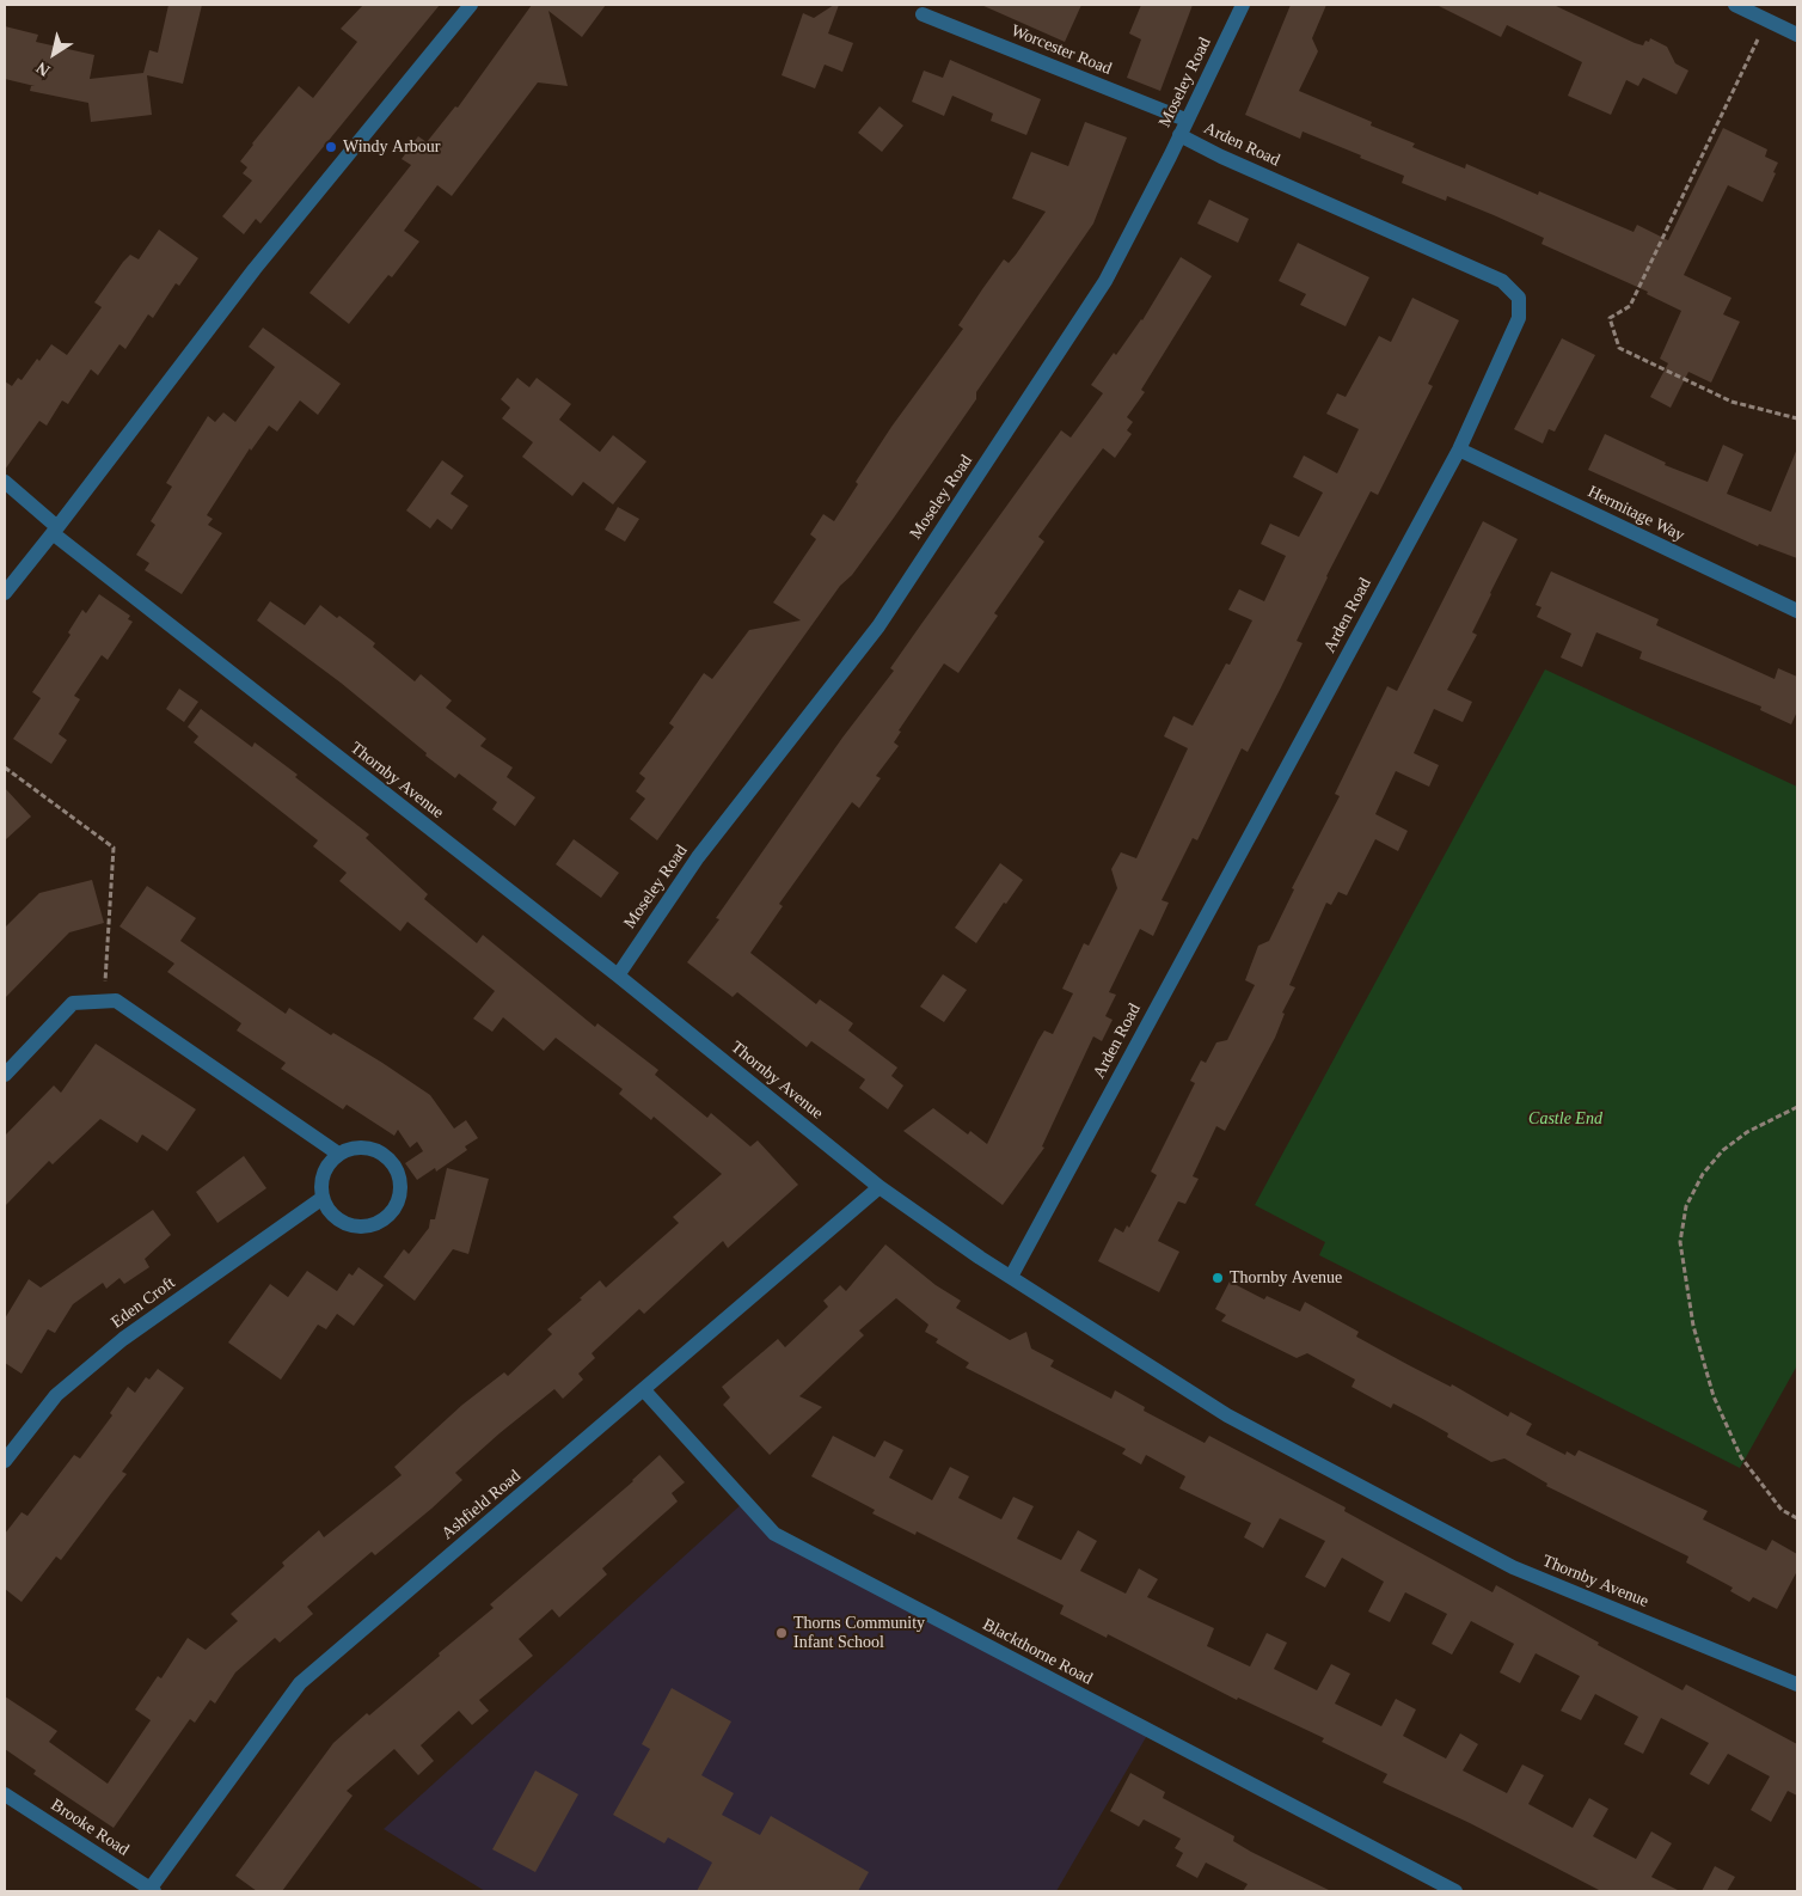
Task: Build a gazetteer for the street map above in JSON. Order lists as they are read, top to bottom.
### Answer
{
  "streets": {
    "street": [
      "Worcester Road",
      "Moseley Road",
      "Arden Road",
      "Hermitage Way",
      "Thornby Avenue",
      "Eden Croft",
      "Ashfield Road",
      "Blackthorne Road",
      "Brooke Road"
    ]
  },
  "crossings": [
    ["Worcester Road", "Moseley Road"],
    ["Moseley Road", "Arden Road"],
    ["Moseley Road", "Thornby Avenue"],
    ["Arden Road", "Hermitage Way"],
    ["Arden Road", "Thornby Avenue"],
    ["Thornby Avenue", "Ashfield Road"],
    ["Ashfield Road", "Blackthorne Road"],
    ["Ashfield Road", "Brooke Road"]
  ],
  "parks": ["Castle End"],
  "places": ["Windy Arbour", "Thornby Avenue", "Thorns Community Infant School"],
  "north": "bottom left"
}
